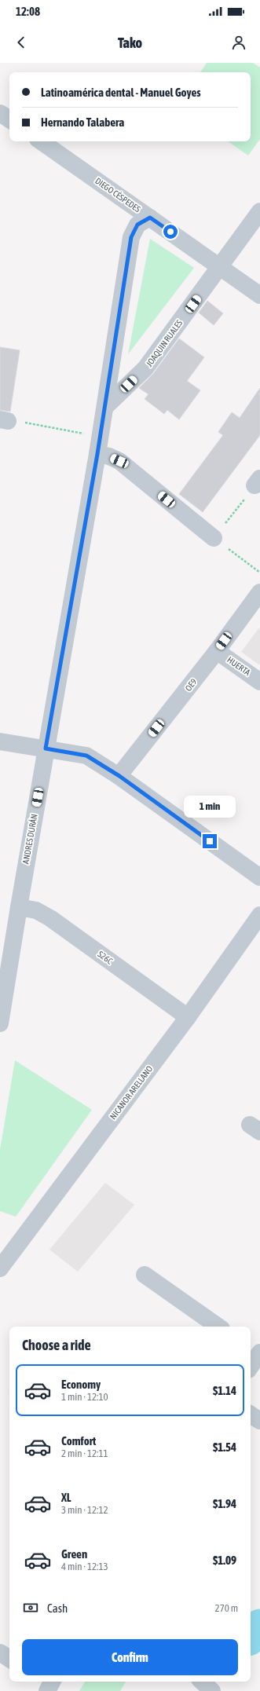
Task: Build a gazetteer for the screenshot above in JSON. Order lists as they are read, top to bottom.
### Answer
{
  "streets": {
    "street": [
      "DIEGO CÉSPEDES",
      "JOAQUIN RUALES",
      "HUERTA",
      "OE9",
      "ANDRES DURÁN",
      "S26C",
      "NICANOR ARELLANO"
    ]
  },
  "crossings": [
    ["DIEGO CÉSPEDES", "JOAQUIN RUALES"],
    ["DIEGO CÉSPEDES", "ANDRES DURÁN"],
    ["JOAQUIN RUALES", "ANDRES DURÁN"],
    ["HUERTA", "OE9"],
    ["ANDRES DURÁN", "S26C"],
    ["S26C", "NICANOR ARELLANO"]
  ],
  "page": {
    "status": "12:08",
    "header": "Tako",
    "banner": ["Latinoamérica dental - Manuel Goyes", "Hernando Talabera"],
    "bubble": "1 min",
    "heading": "Choose a ride",
    "list": [
      {
        "name": "Economy",
        "note": "1 min · 12:10",
        "value": "$1.14"
      },
      {
        "name": "Comfort",
        "note": "2 min · 12:11",
        "value": "$1.54"
      },
      {
        "name": "XL",
        "note": "3 min · 12:12",
        "value": "$1.94"
      },
      {
        "name": "Green",
        "note": "4 min · 12:13",
        "value": "$1.09"
      }
    ],
    "pay": ["Cash", "270 m"],
    "buttons": "Confirm"
  }
}
